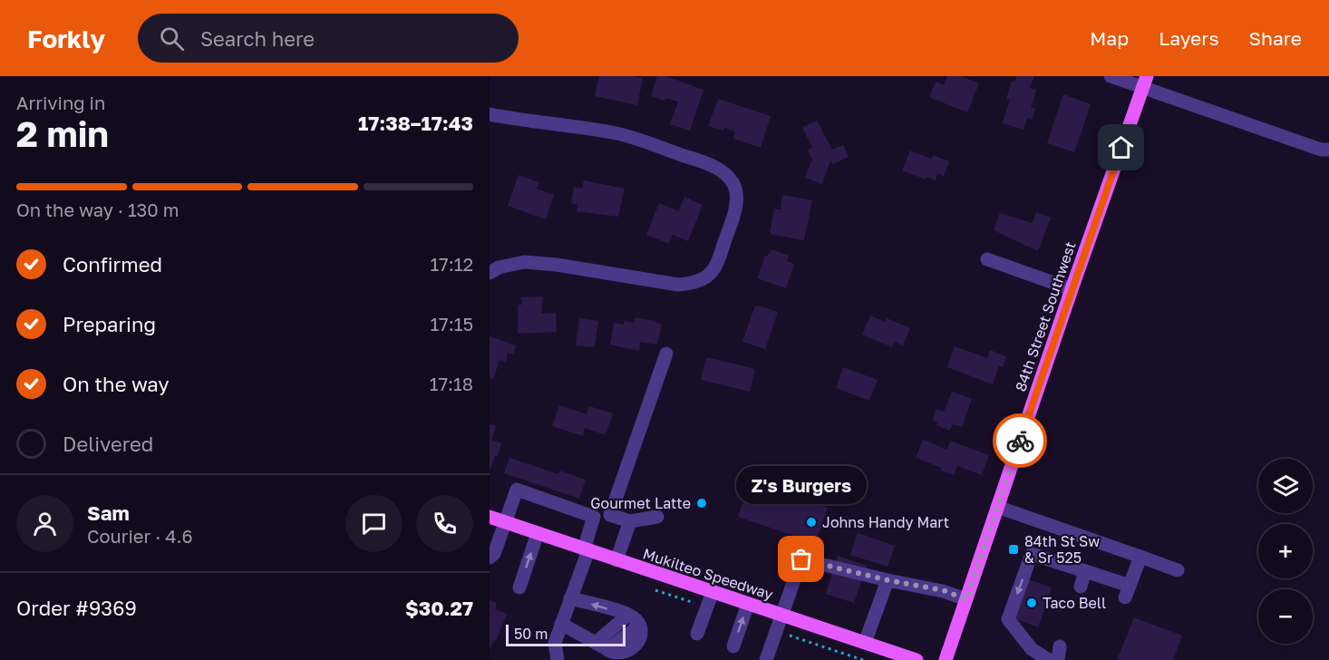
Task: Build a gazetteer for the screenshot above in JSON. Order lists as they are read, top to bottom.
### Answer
{
  "streets": {
    "main road": ["84th Street Southwest", "Mukilteo Speedway"]
  },
  "places": {
    "other": [
      "Gourmet Latte",
      "Johns Handy Mart",
      "Z's Burgers",
      "Taco Bell"
    ],
    "transit": ["84th St Sw & Sr 525"]
  },
  "scale_bar": "50 m",
  "page": {
    "header": "Forkly",
    "search": "Search here",
    "nav": ["Map", "Layers", "Share"],
    "heading": ["2 min", "Arriving in", "17:38–17:43"],
    "panel": [
      "Sam",
      "Courier · 4.6",
      "Order #9369",
      "$30.27"
    ],
    "bar": "On the way · 130 m",
    "list": [
      ["Confirmed", "17:12"],
      ["Preparing", "17:15"],
      ["On the way", "17:18"],
      "Delivered"
    ],
    "map_buttons": ["+", "−"],
    "bubble": "Z's Burgers",
    "scale": "50 m"
  }
}
